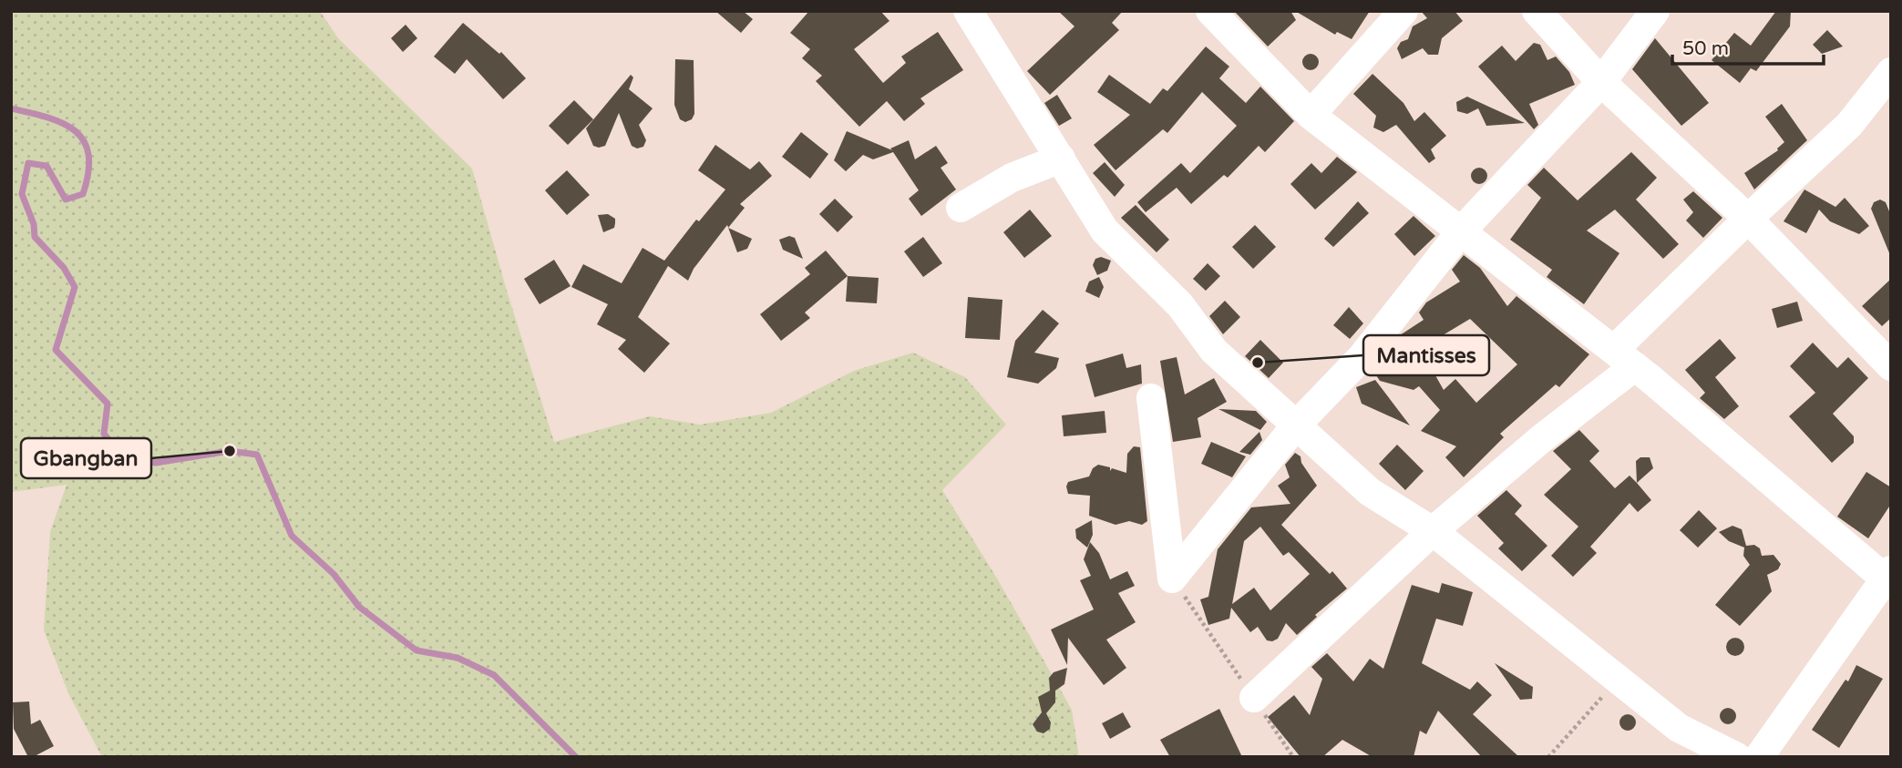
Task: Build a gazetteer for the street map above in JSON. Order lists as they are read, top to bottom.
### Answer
{
  "places": ["Mantisses", "Gbangban"],
  "scale_bar": "50 m"
}
